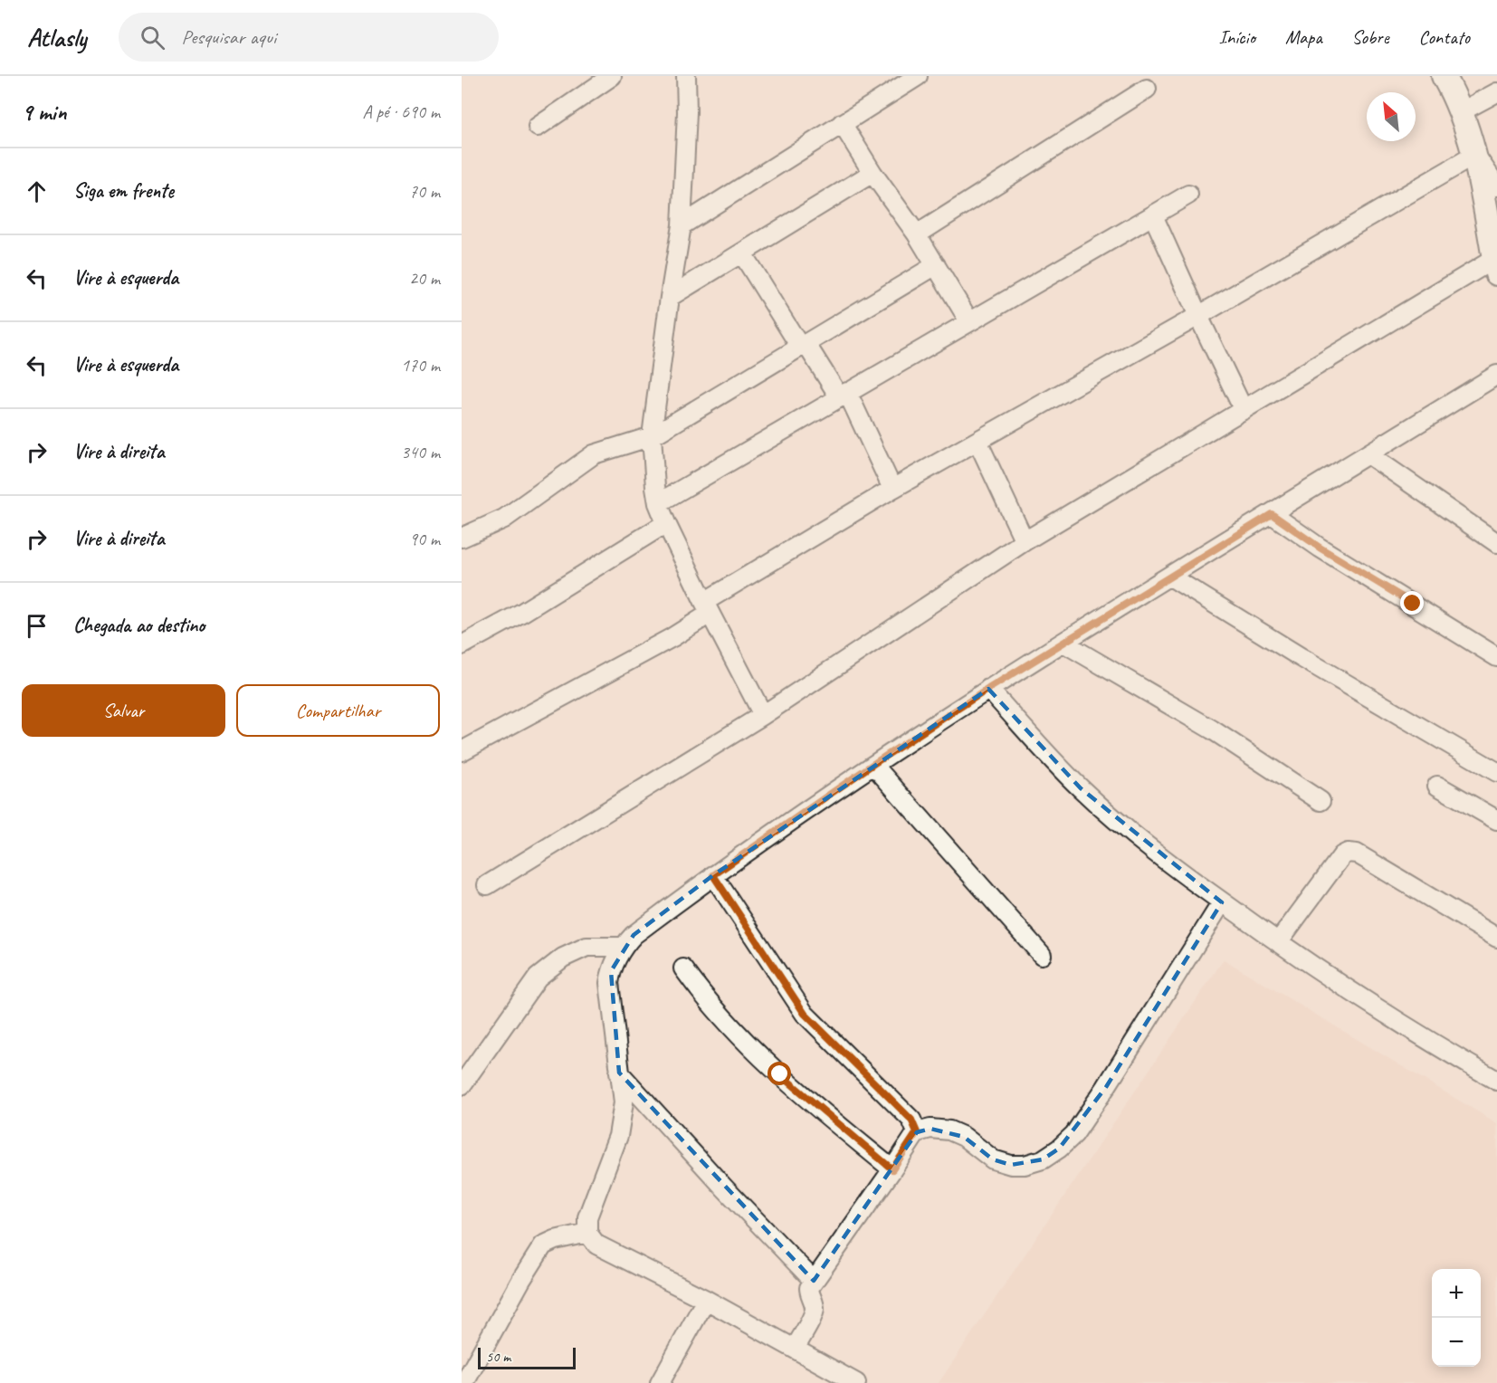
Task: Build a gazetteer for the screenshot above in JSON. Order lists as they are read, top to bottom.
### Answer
{
  "scale_bar": "50 m",
  "north": "top left",
  "page": {
    "header": "Atlasly",
    "search": "Pesquisar aqui",
    "nav": [
      "Início",
      "Mapa",
      "Sobre",
      "Contato"
    ],
    "heading": ["9 min", "A pé · 690 m"],
    "list": [
      ["Siga em frente", "70 m"],
      ["Vire à esquerda", "20 m"],
      ["Vire à esquerda", "170 m"],
      ["Vire à direita", "340 m"],
      ["Vire à direita", "90 m"],
      "Chegada ao destino"
    ],
    "buttons": ["Salvar", "Compartilhar"],
    "map_buttons": ["+", "−"],
    "scale": "50 m"
  }
}
